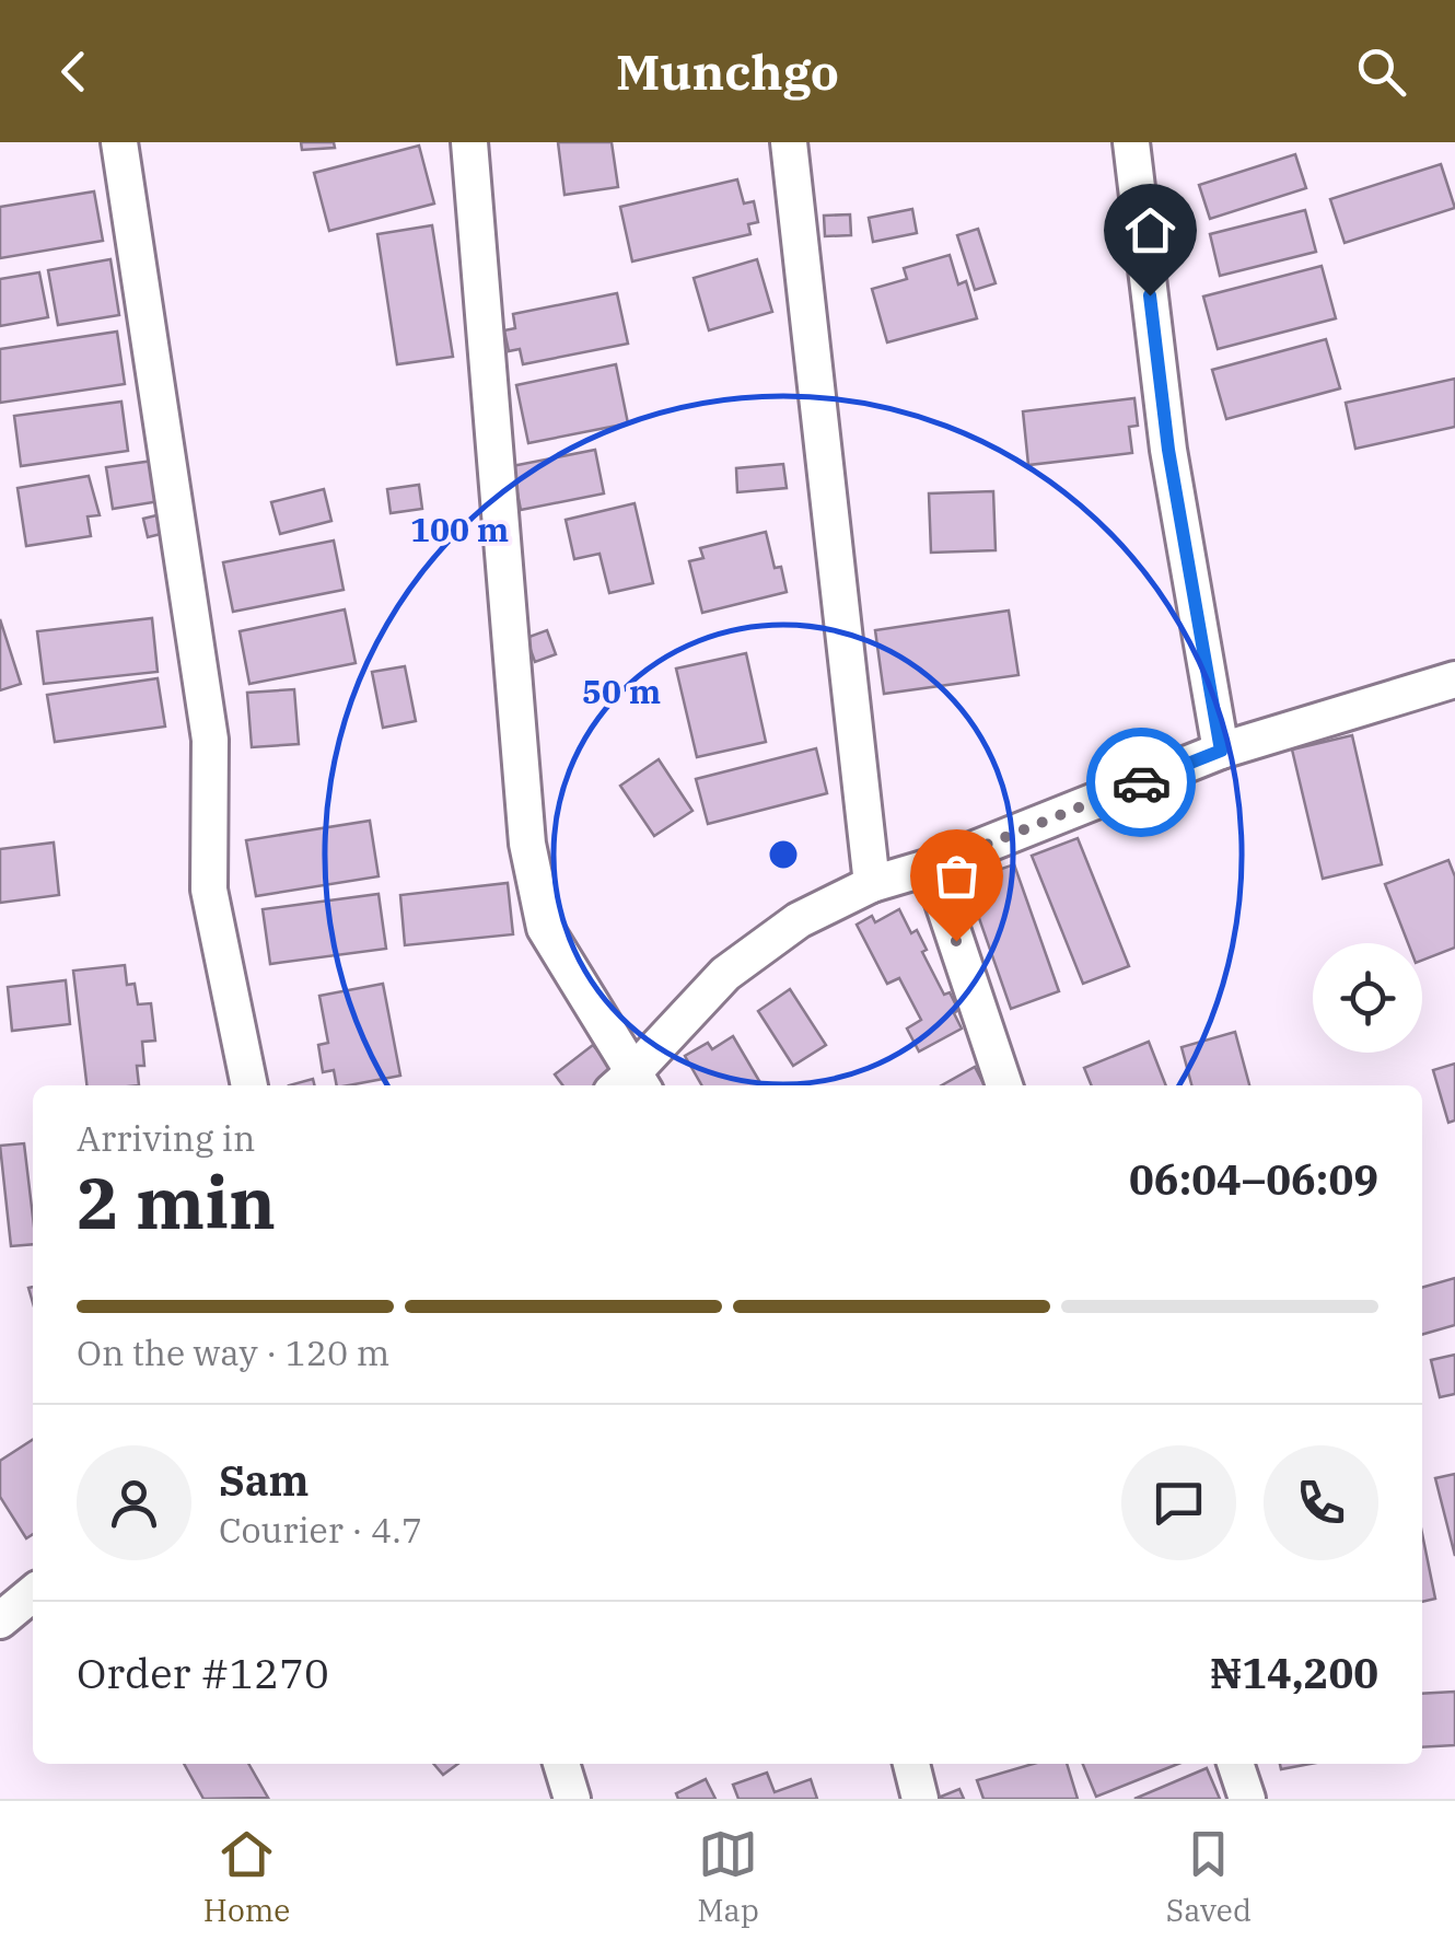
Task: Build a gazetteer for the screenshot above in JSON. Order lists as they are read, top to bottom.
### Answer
{
  "page": {
    "header": "Munchgo",
    "heading": ["2 min", "Arriving in", "06:04–06:09"],
    "panel": [
      "Sam",
      "Courier · 4.7",
      "Order #1270",
      "₦14,200"
    ],
    "bar": "On the way · 120 m",
    "tabs": ["Home", "Map", "Saved"]
  },
  "rings": ["100 m", "50 m"]
}
